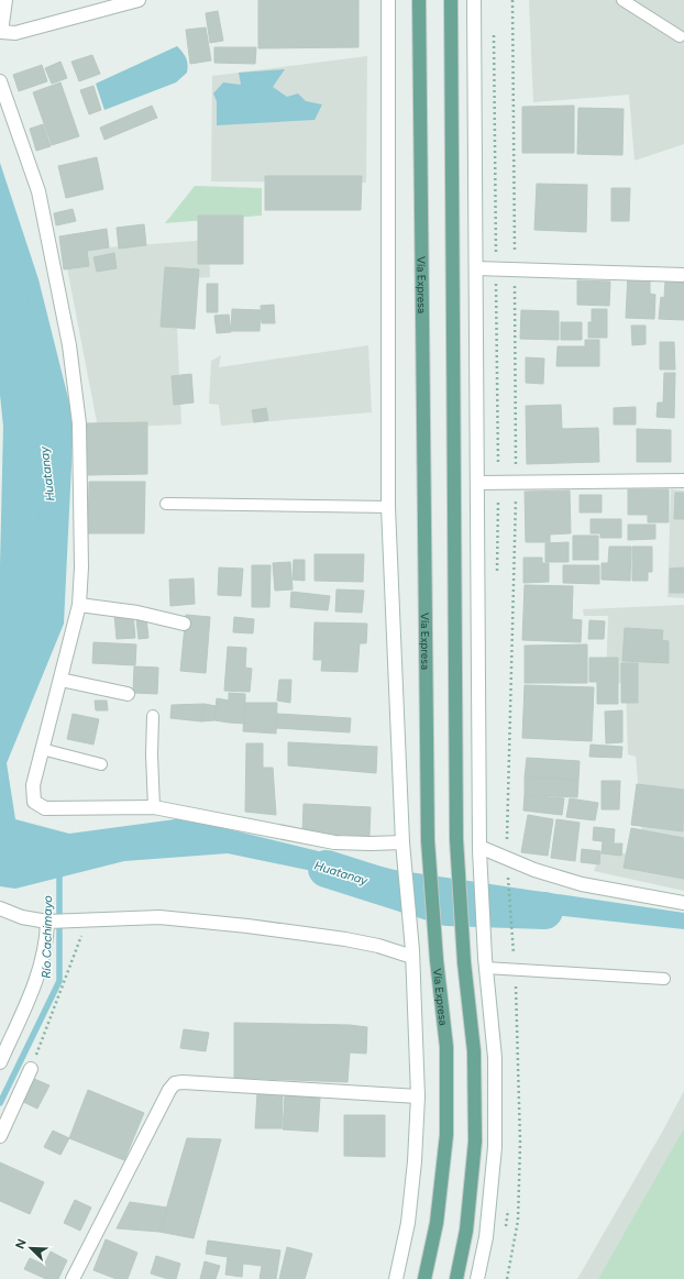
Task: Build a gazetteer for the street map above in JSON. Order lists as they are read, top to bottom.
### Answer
{
  "streets": {
    "main road": ["Vía Expresa"]
  },
  "water": ["Huatanay", "Río Cachimayo"],
  "north": "top left"
}
